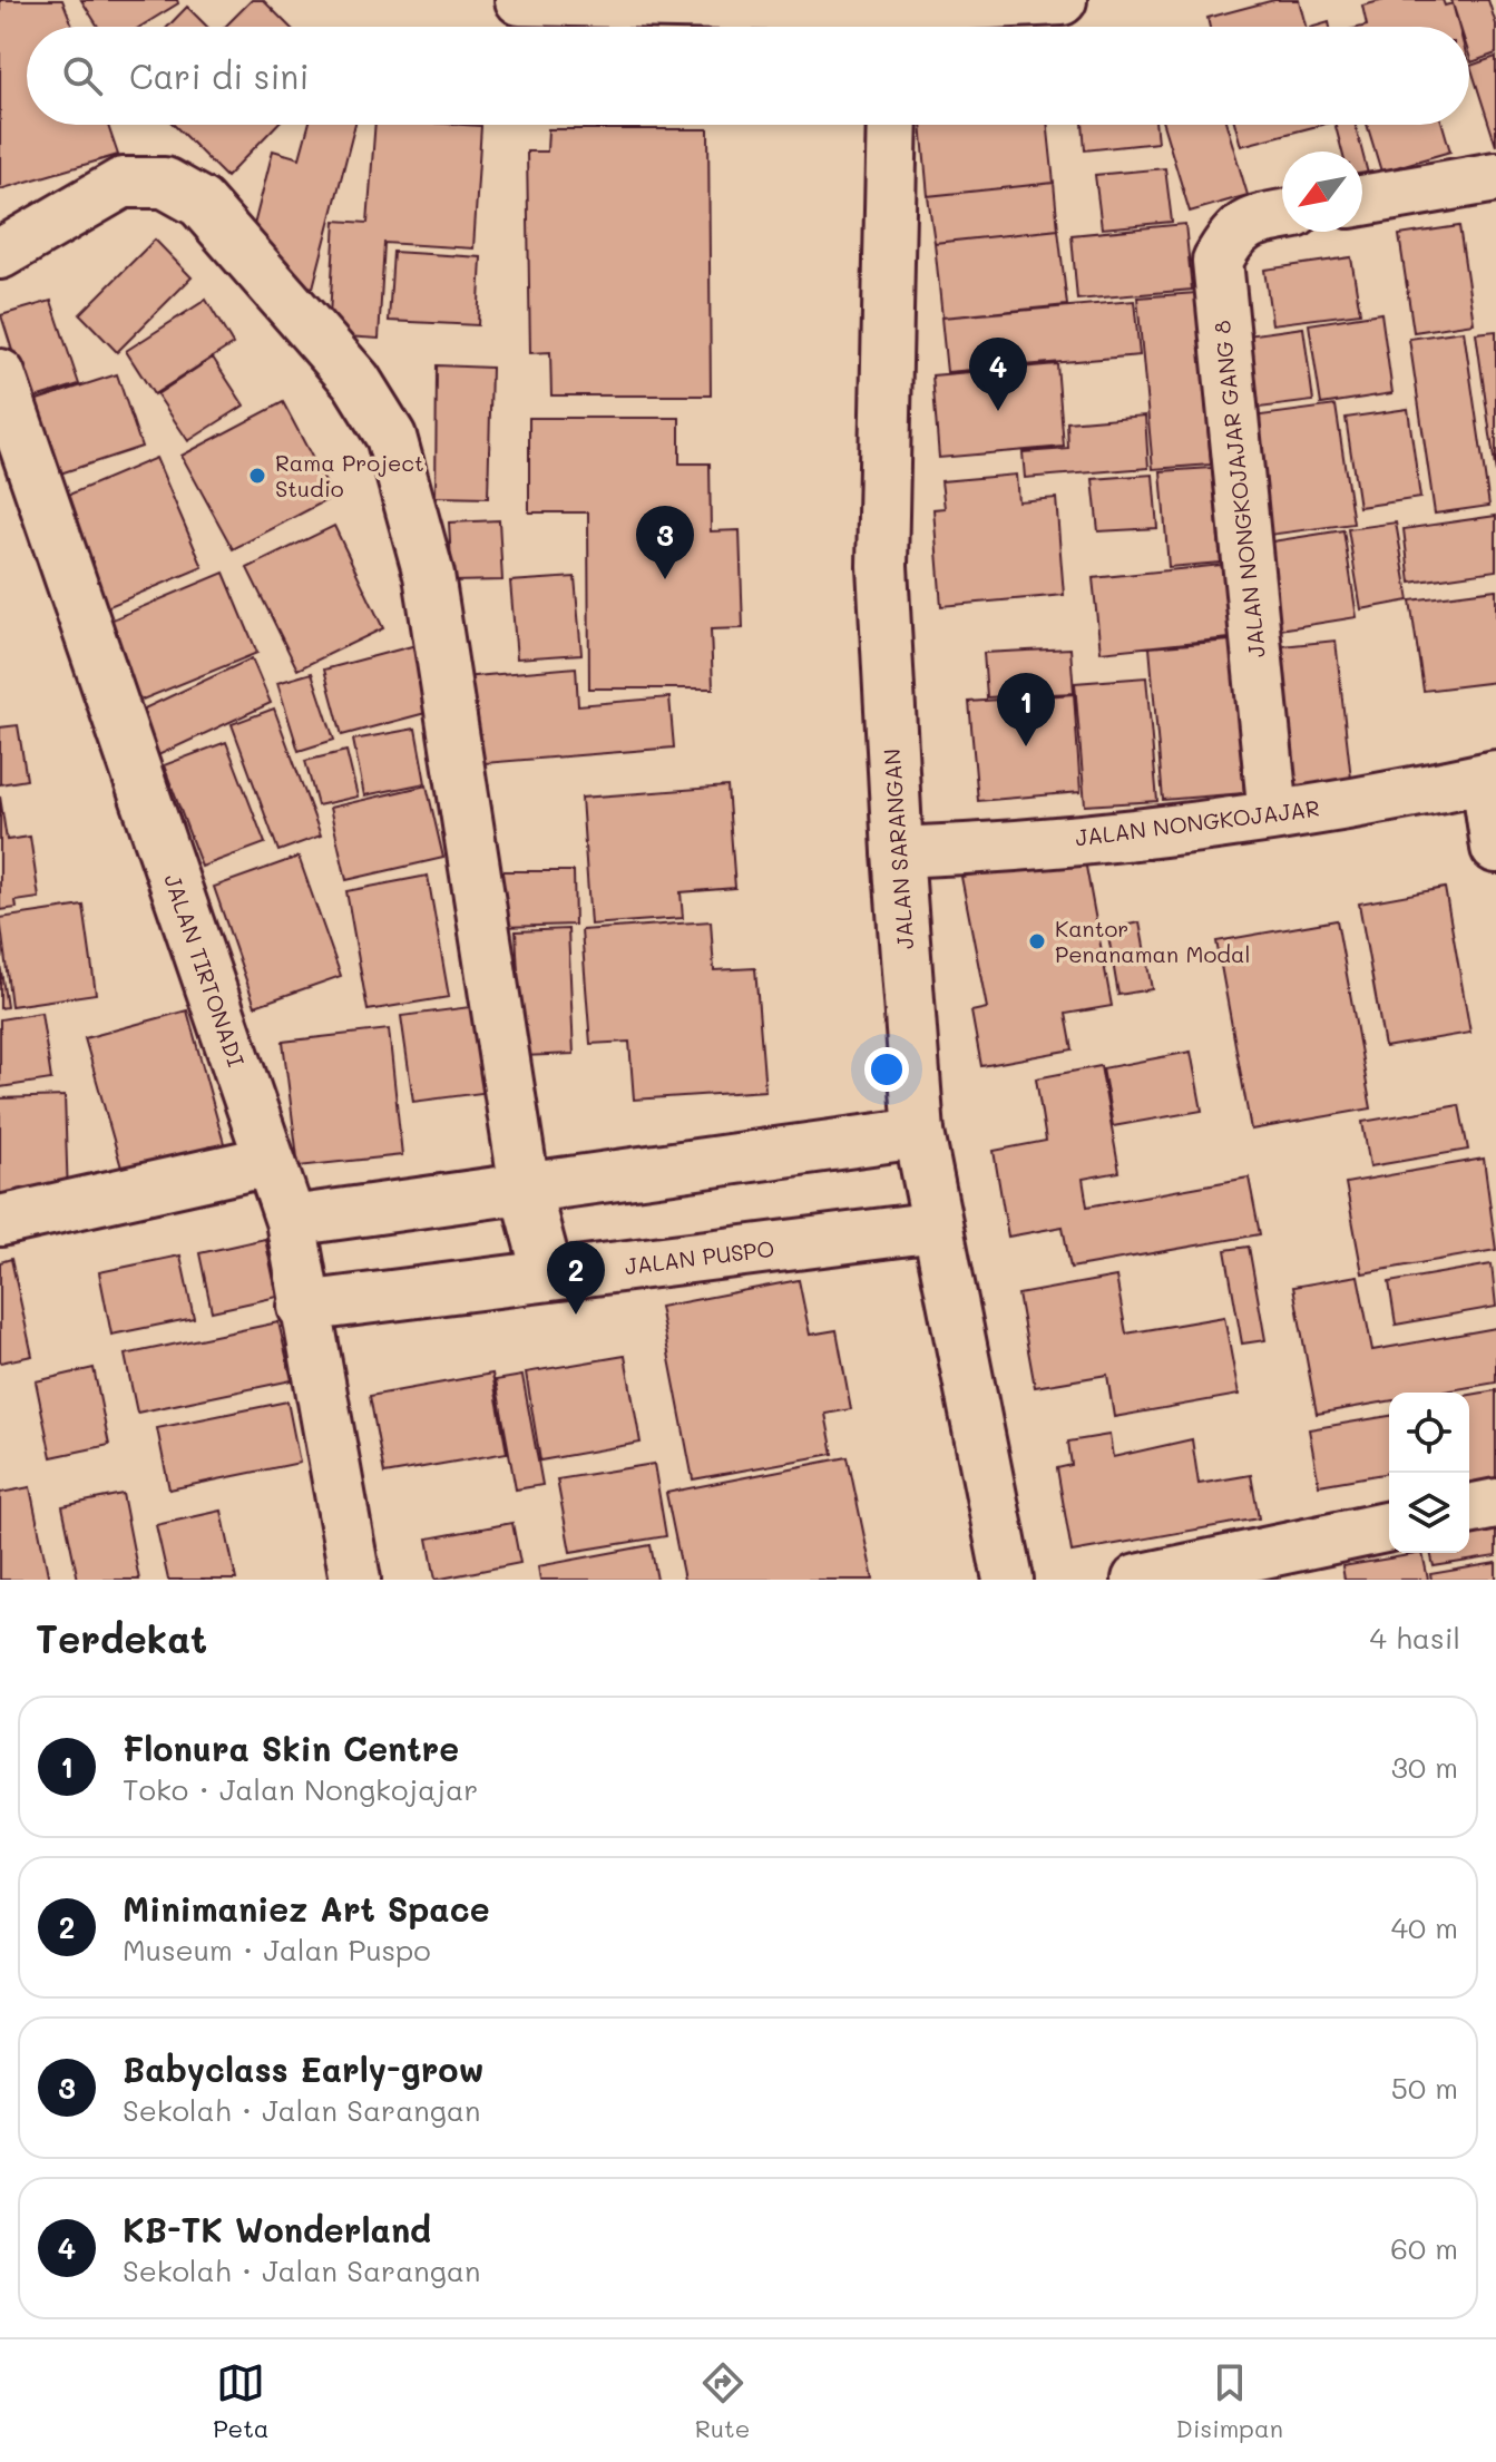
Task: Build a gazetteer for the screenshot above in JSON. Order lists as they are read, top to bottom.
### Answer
{
  "streets": {
    "street": [
      "JALAN NONGKOJAJAR GANG 8",
      "JALAN NONGKOJAJAR",
      "JALAN SARANGAN",
      "JALAN TIRTONADI",
      "JALAN PUSPO"
    ]
  },
  "crossings": [
    ["JALAN NONGKOJAJAR GANG 8", "JALAN NONGKOJAJAR"],
    ["JALAN NONGKOJAJAR", "JALAN SARANGAN"],
    ["JALAN SARANGAN", "JALAN PUSPO"],
    ["JALAN TIRTONADI", "JALAN PUSPO"]
  ],
  "places": ["Rama Project Studio", "Kantor Penanaman Modal"],
  "north": "bottom left",
  "page": {
    "search": "Cari di sini",
    "pins": [
      "4",
      "3",
      "1",
      "2"
    ],
    "heading": ["Terdekat", "4 hasil"],
    "list": [
      {
        "mark": "1",
        "name": "Flonura Skin Centre",
        "note": "Toko · Jalan Nongkojajar",
        "value": "30 m"
      },
      {
        "mark": "2",
        "name": "Minimaniez Art Space",
        "note": "Museum · Jalan Puspo",
        "value": "40 m"
      },
      {
        "mark": "3",
        "name": "Babyclass Early-grow",
        "note": "Sekolah · Jalan Sarangan",
        "value": "50 m"
      },
      {
        "mark": "4",
        "name": "KB-TK Wonderland",
        "note": "Sekolah · Jalan Sarangan",
        "value": "60 m"
      }
    ],
    "nav": ["Peta", "Rute", "Disimpan"]
  }
}
